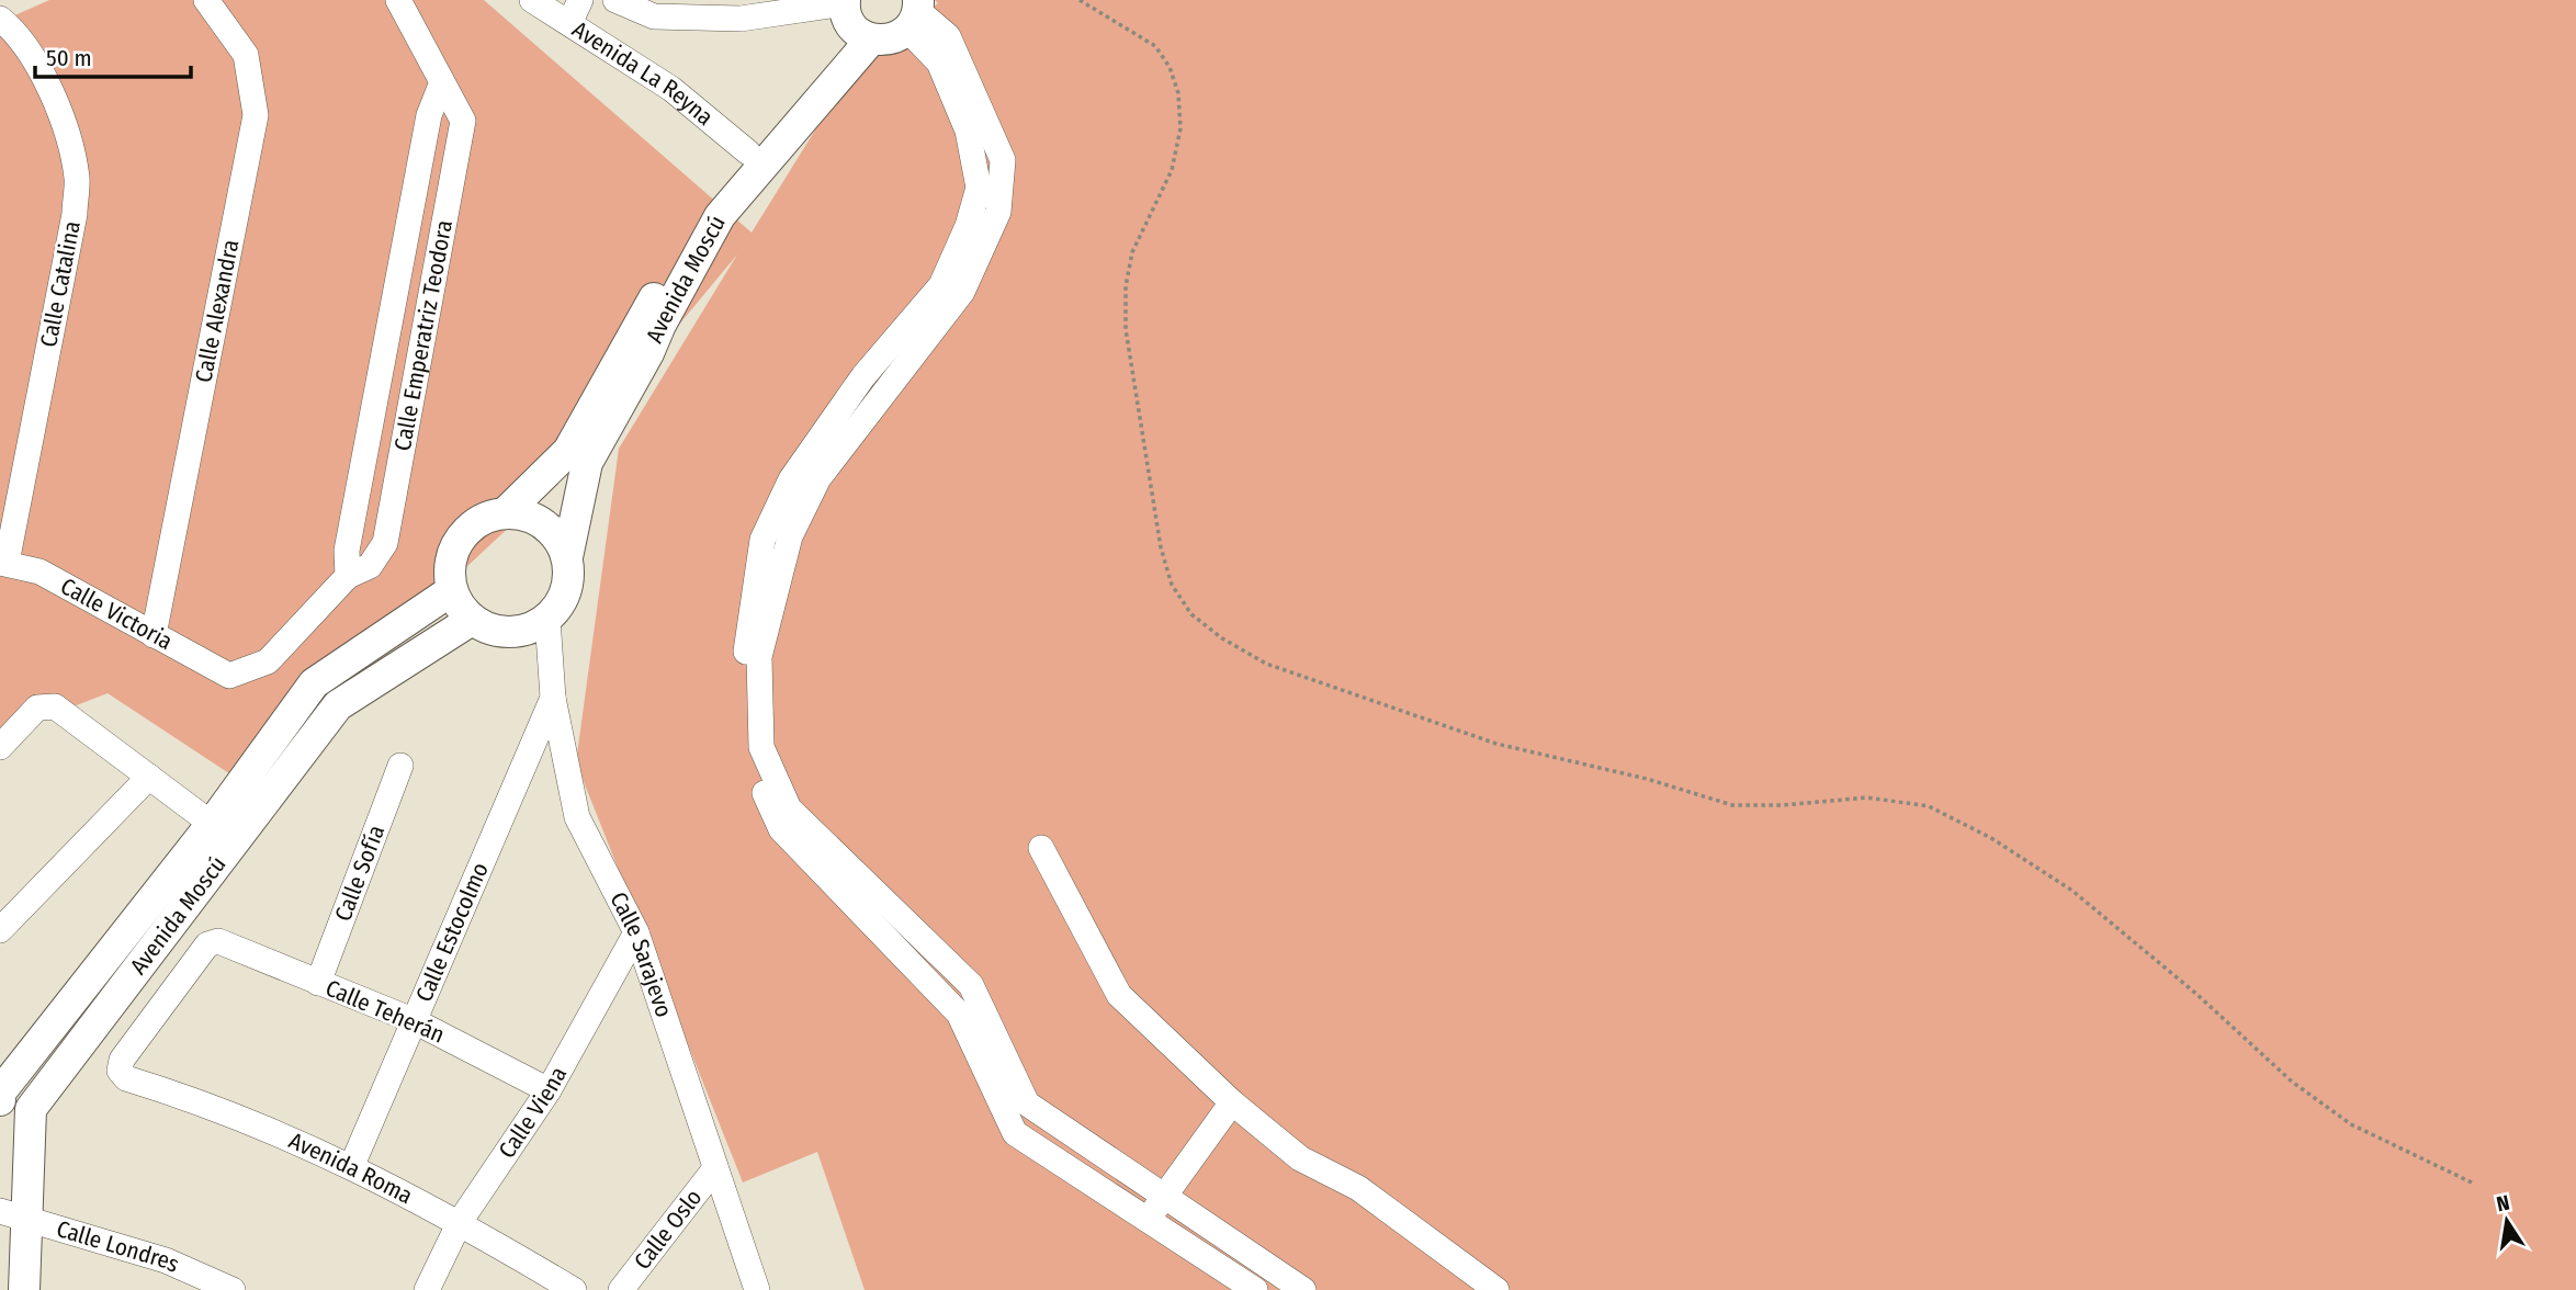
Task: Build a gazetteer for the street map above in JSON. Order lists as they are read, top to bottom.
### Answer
{
  "streets": {
    "street": [
      "Avenida La Reyna",
      "Avenida Moscú",
      "Calle Catalina",
      "Calle Alexandra",
      "Calle Emperatriz Teodora",
      "Calle Victoria",
      "Calle Sofía",
      "Calle Estocolmo",
      "Calle Sarajevo",
      "Calle Teherán",
      "Calle Viena",
      "Avenida Roma",
      "Calle Oslo",
      "Calle Londres"
    ]
  },
  "crossings": [
    ["Avenida La Reyna", "Avenida Moscú"],
    ["Avenida Moscú", "Calle Sarajevo"],
    ["Avenida Moscú", "Calle Londres"],
    ["Calle Catalina", "Calle Victoria"],
    ["Calle Alexandra", "Calle Victoria"],
    ["Calle Emperatriz Teodora", "Calle Victoria"],
    ["Calle Sofía", "Calle Teherán"],
    ["Calle Estocolmo", "Calle Sarajevo"],
    ["Calle Estocolmo", "Calle Teherán"],
    ["Calle Estocolmo", "Avenida Roma"],
    ["Calle Sarajevo", "Calle Viena"],
    ["Calle Sarajevo", "Calle Oslo"],
    ["Calle Teherán", "Calle Viena"],
    ["Calle Teherán", "Avenida Roma"],
    ["Calle Viena", "Avenida Roma"]
  ],
  "scale_bar": "50 m",
  "north": "top"
}
